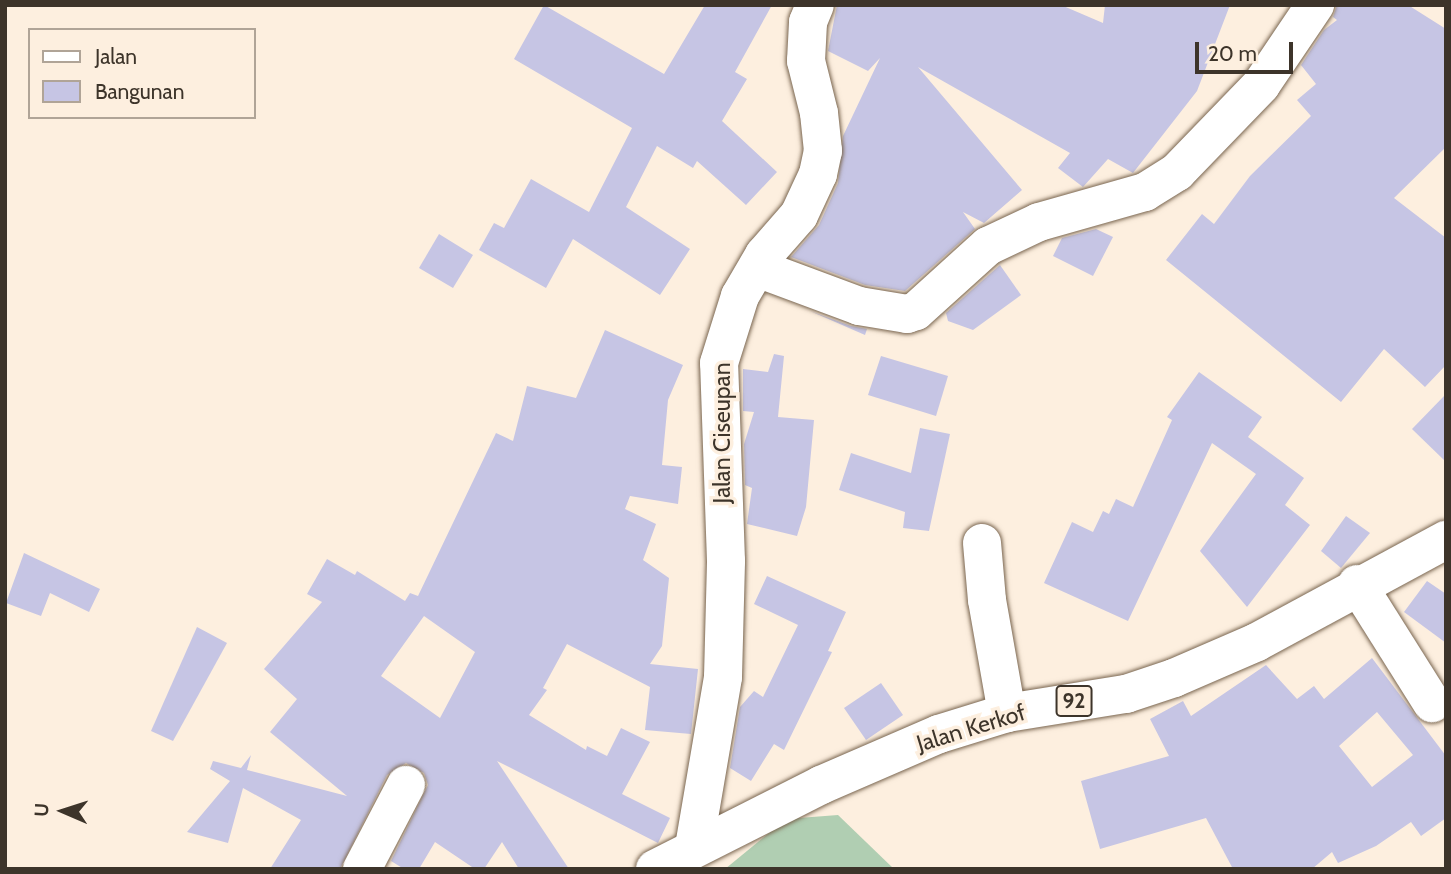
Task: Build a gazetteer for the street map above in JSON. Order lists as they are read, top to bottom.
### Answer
{
  "streets": {
    "main road": ["Jalan Ciseupan", "92", "Jalan Kerkof"]
  },
  "crossings": [
    ["Jalan Ciseupan", "Jalan Kerkof"]
  ],
  "legend": ["Jalan", "Bangunan"],
  "scale_bar": "20 m",
  "north": "left"
}
